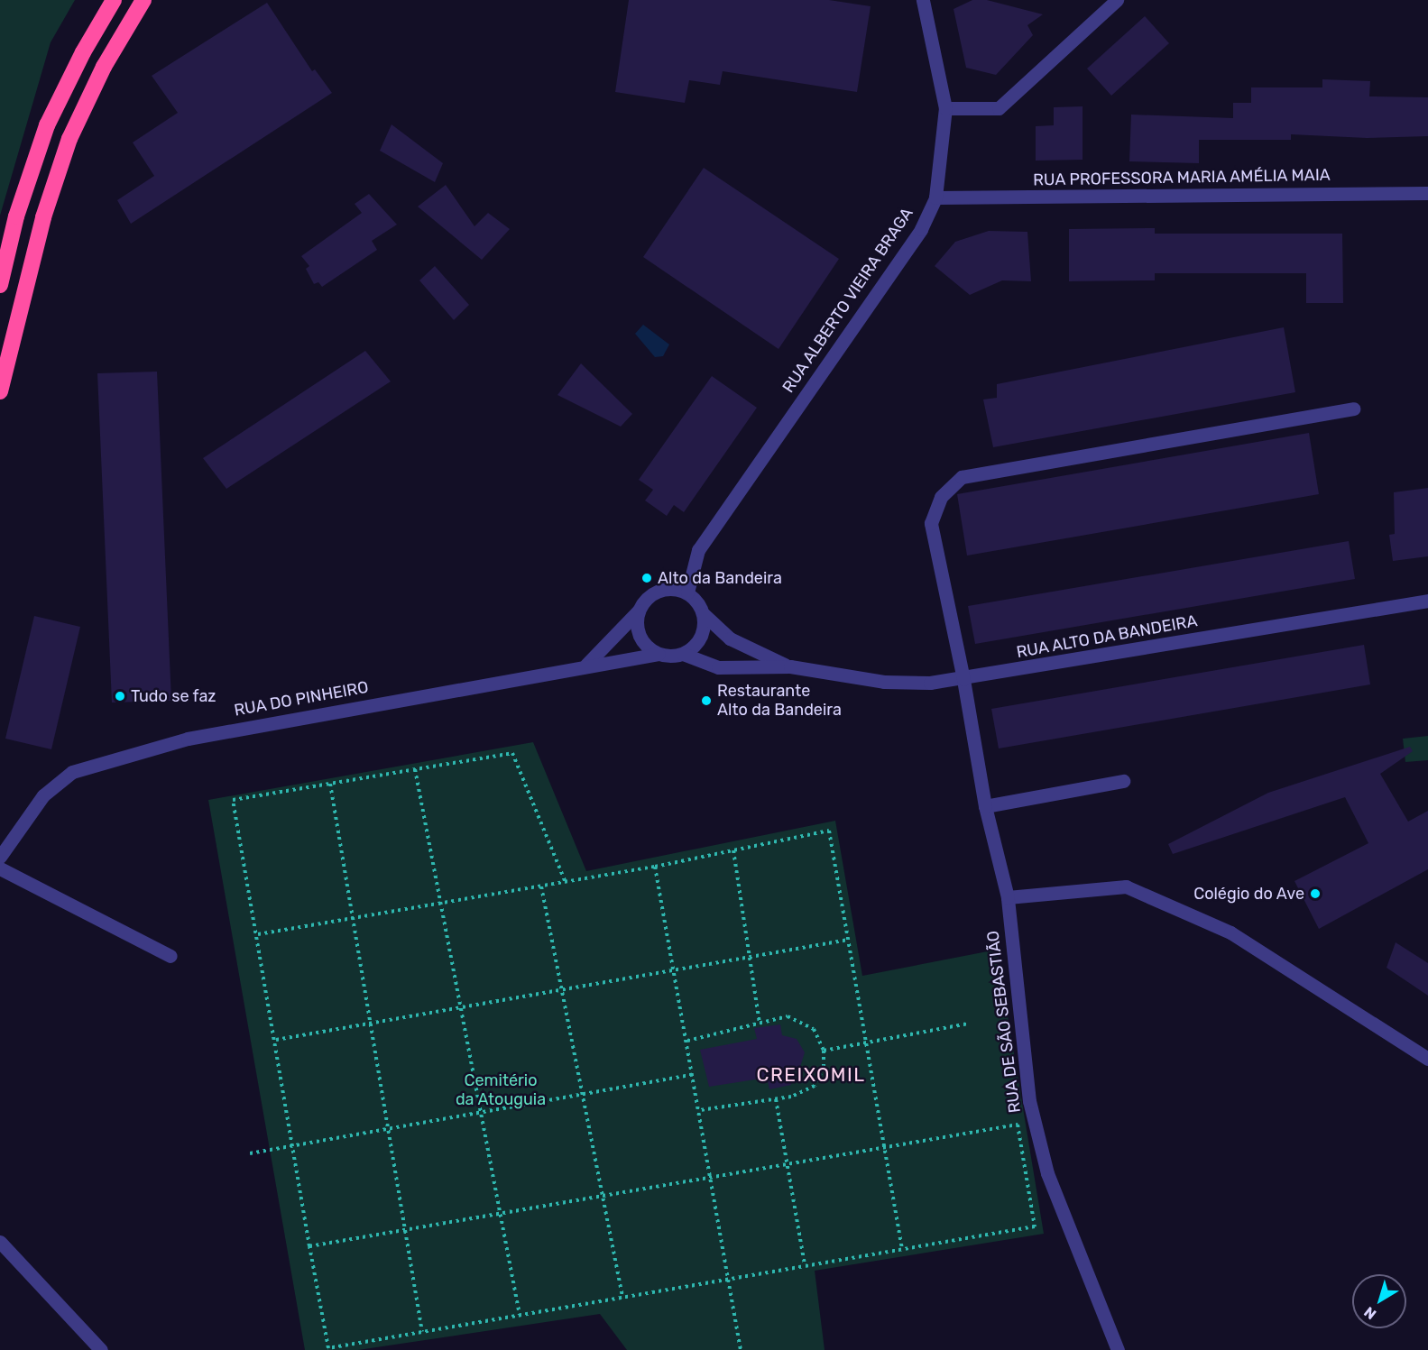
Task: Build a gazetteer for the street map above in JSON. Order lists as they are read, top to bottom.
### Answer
{
  "streets": {
    "street": [
      "RUA PROFESSORA MARIA AMÉLIA MAIA",
      "RUA ALBERTO VIEIRA BRAGA",
      "RUA ALTO DA BANDEIRA",
      "RUA DO PINHEIRO",
      "RUA DE SÃO SEBASTIÃO"
    ]
  },
  "crossings": [
    ["RUA PROFESSORA MARIA AMÉLIA MAIA", "RUA ALBERTO VIEIRA BRAGA"],
    ["RUA ALBERTO VIEIRA BRAGA", "RUA ALTO DA BANDEIRA"],
    ["RUA ALBERTO VIEIRA BRAGA", "RUA DO PINHEIRO"],
    ["RUA ALTO DA BANDEIRA", "RUA DO PINHEIRO"],
    ["RUA ALTO DA BANDEIRA", "RUA DE SÃO SEBASTIÃO"]
  ],
  "districts": ["CREIXOMIL"],
  "parks": ["Cemitério da Atouguia"],
  "places": [
    "Alto da Bandeira",
    "Tudo se faz",
    "Restaurante Alto da Bandeira",
    "Colégio do Ave"
  ],
  "north": "bottom left"
}
